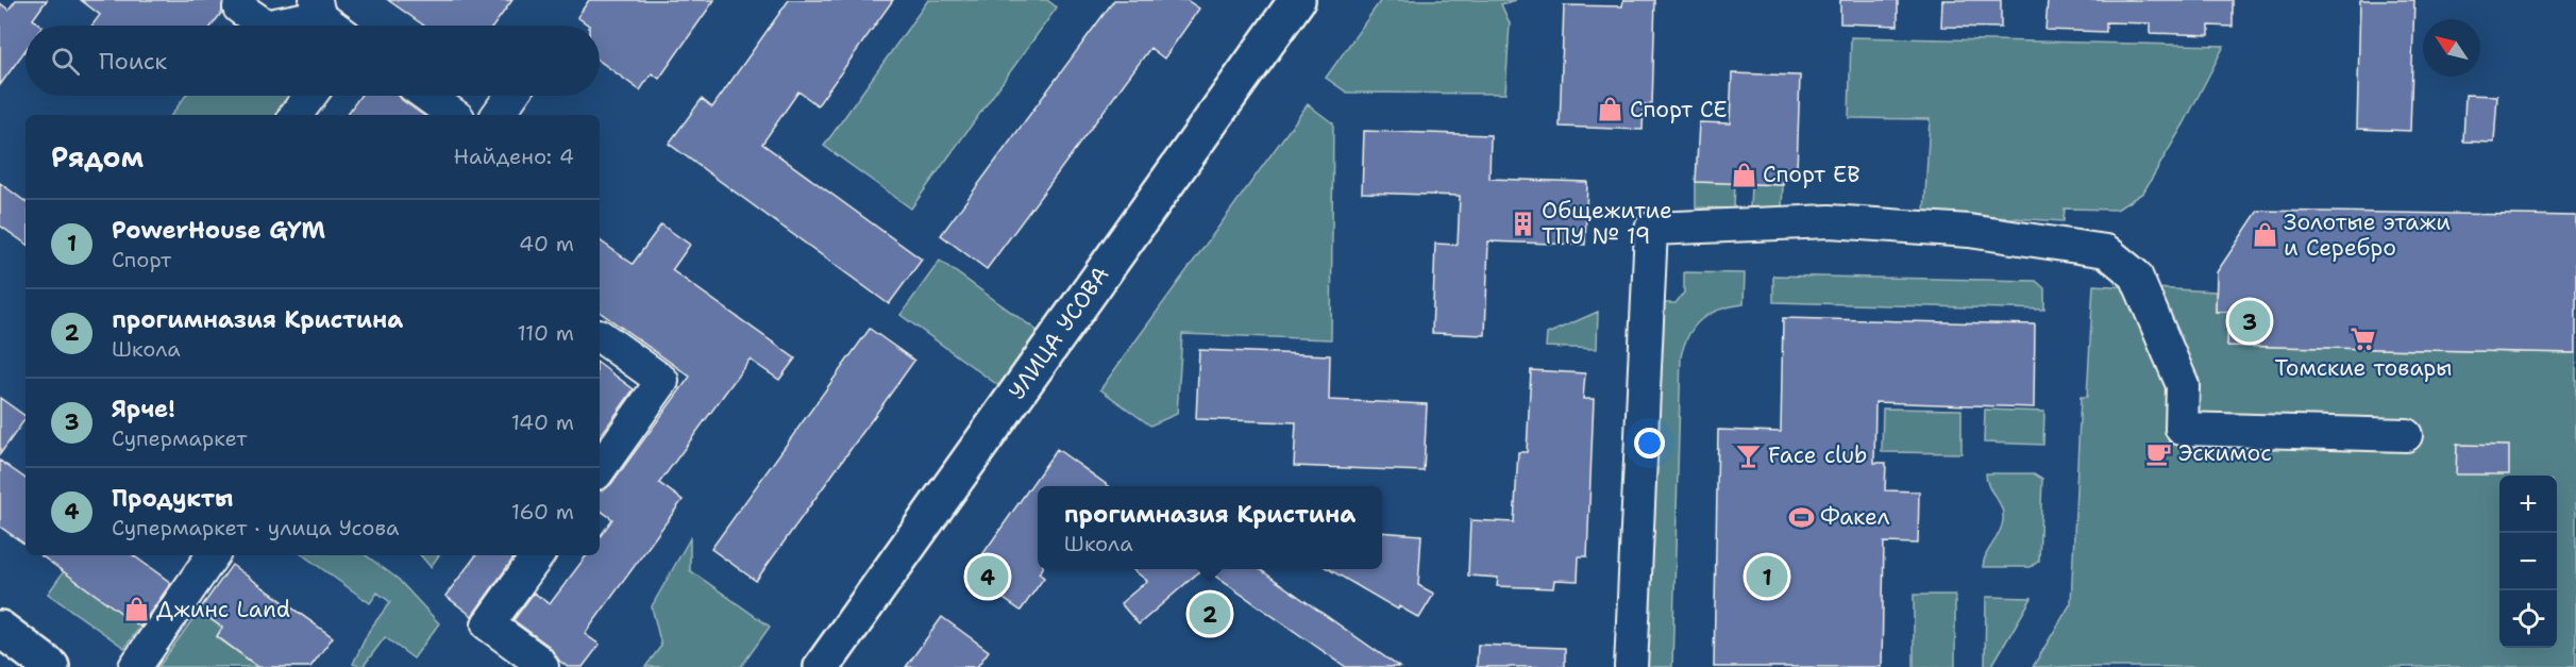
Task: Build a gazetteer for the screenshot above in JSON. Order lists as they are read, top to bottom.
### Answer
{
  "streets": {
    "main road": ["УЛИЦА УСОВА"]
  },
  "places": {
    "shop": [
      "Спорт СЕ",
      "Спорт ЕВ",
      "Золотые этажи и Серебро",
      "Джинс Land"
    ],
    "building": ["Общежитие ТПУ № 19"],
    "supermarket": ["Томские товары"],
    "cafe": ["Эскимос"],
    "bar": ["Face club"],
    "sports": ["Факел"]
  },
  "north": "top left",
  "page": {
    "search": "Поиск",
    "heading": ["Рядом", "Найдено: 4"],
    "list": [
      {
        "mark": "1",
        "name": "PowerHouse GYM",
        "note": "Спорт",
        "value": "40 m"
      },
      {
        "mark": "2",
        "name": "прогимназия Кристина",
        "note": "Школа",
        "value": "110 m"
      },
      {
        "mark": "3",
        "name": "Ярче!",
        "note": "Супермаркет",
        "value": "140 m"
      },
      {
        "mark": "4",
        "name": "Продукты",
        "note": "Супермаркет · улица Усова",
        "value": "160 m"
      }
    ],
    "pins": [
      "3",
      "1",
      "4",
      "2"
    ],
    "map_buttons": ["+", "−"],
    "popup": ["прогимназия Кристина", "Школа"]
  }
}
